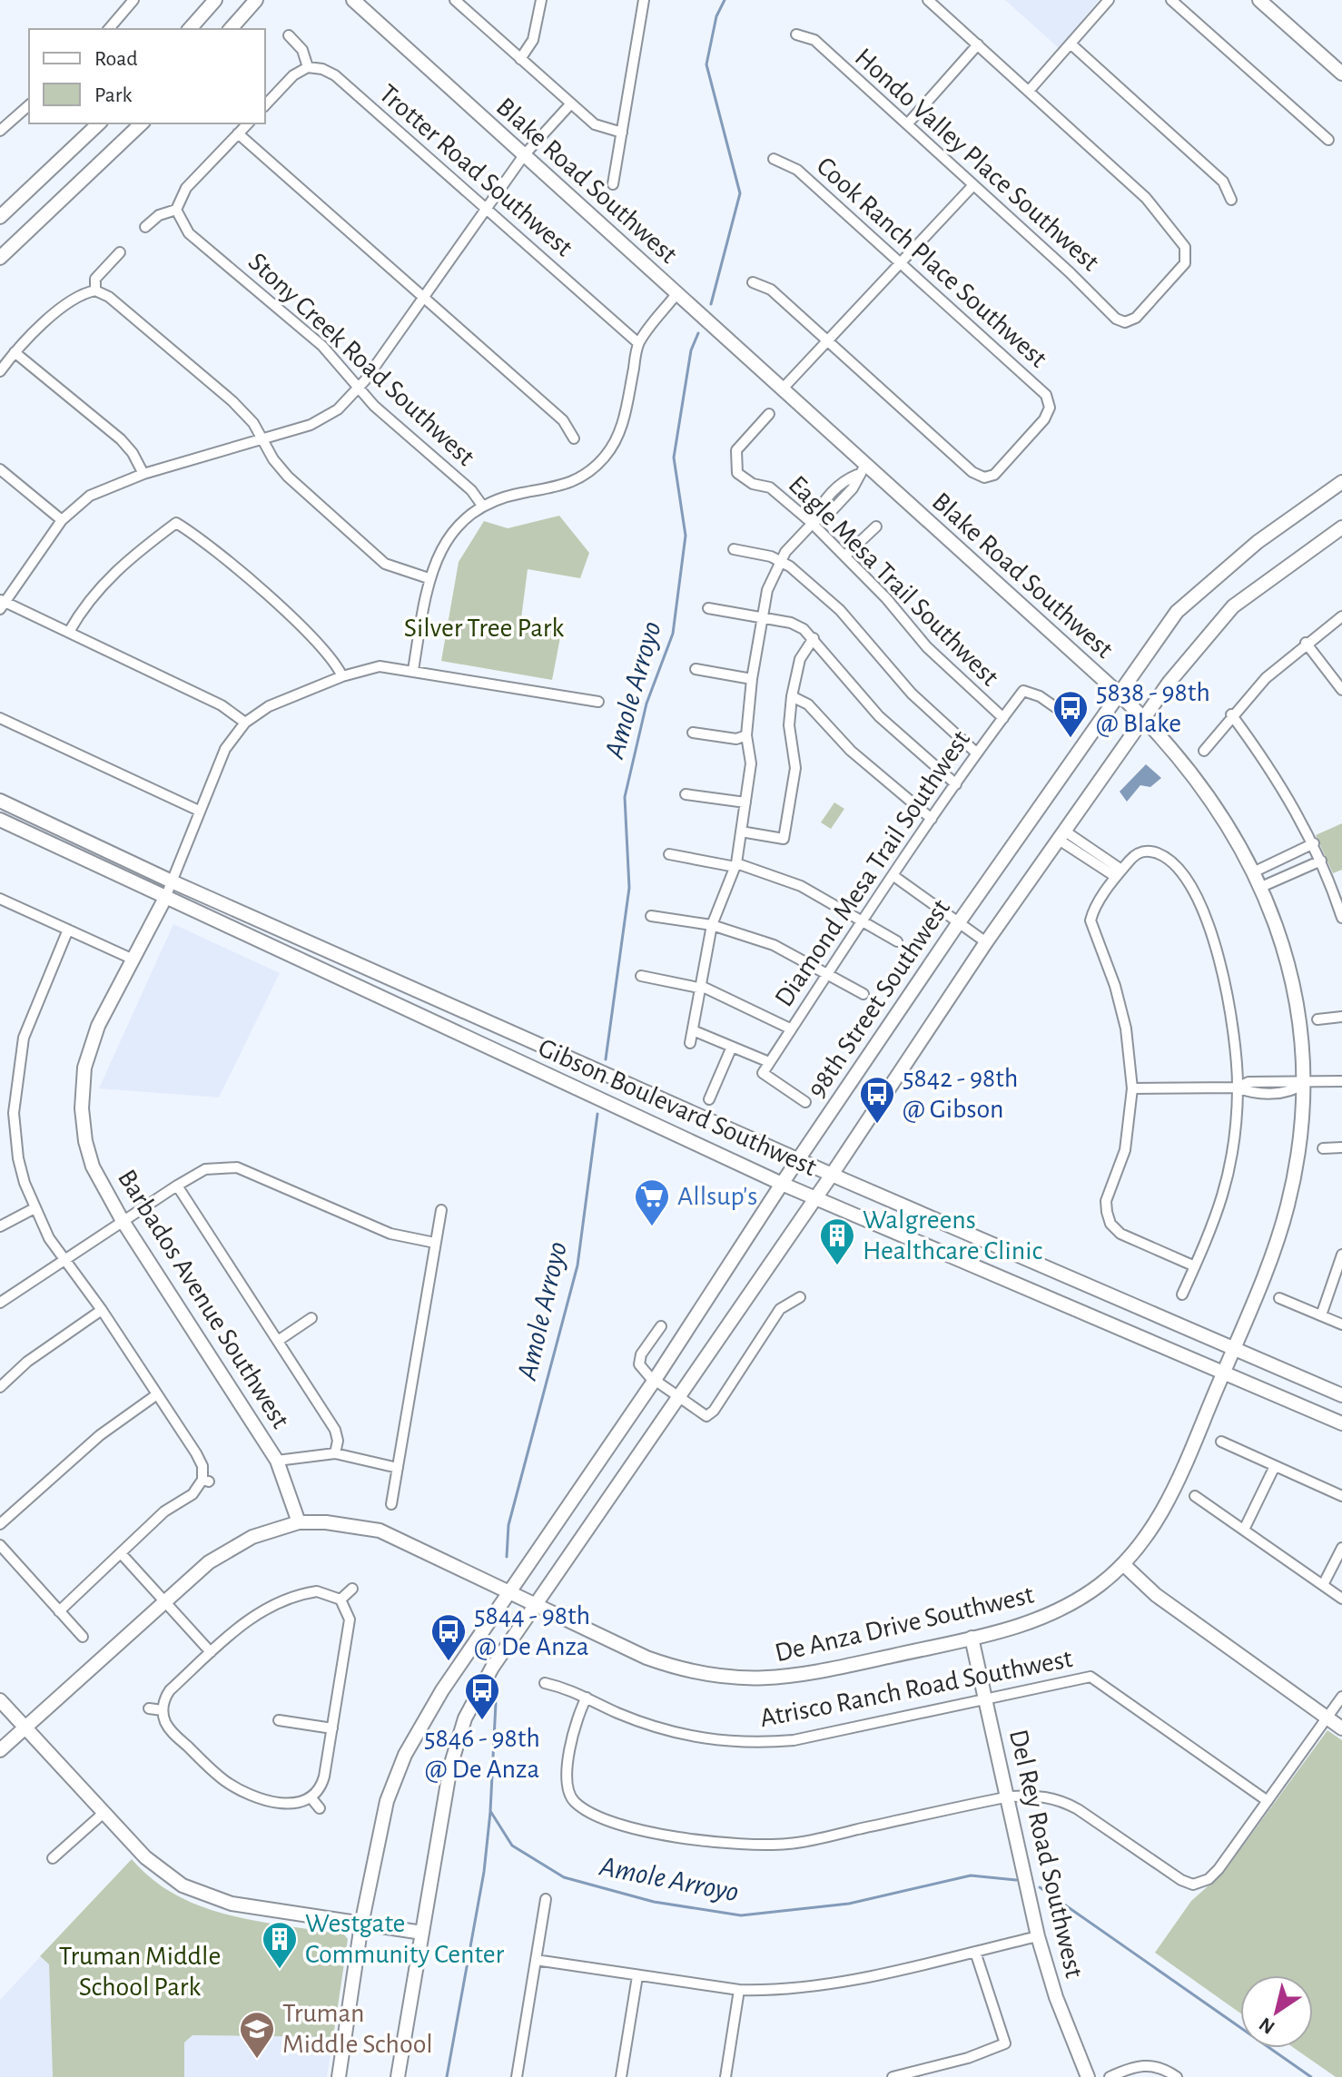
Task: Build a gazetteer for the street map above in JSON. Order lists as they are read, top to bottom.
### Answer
{
  "streets": {
    "street": [
      "Hondo Valley Place Southwest",
      "Trotter Road Southwest",
      "Blake Road Southwest",
      "Cook Ranch Place Southwest",
      "Stony Creek Road Southwest",
      "Eagle Mesa Trail Southwest",
      "Diamond Mesa Trail Southwest",
      "98th Street Southwest",
      "Gibson Boulevard Southwest",
      "Barbados Avenue Southwest",
      "De Anza Drive Southwest",
      "Atrisco Ranch Road Southwest",
      "Del Rey Road Southwest"
    ]
  },
  "crossings": [
    ["Blake Road Southwest", "98th Street Southwest"],
    ["Blake Road Southwest", "Gibson Boulevard Southwest"],
    ["Blake Road Southwest", "De Anza Drive Southwest"],
    ["Eagle Mesa Trail Southwest", "Diamond Mesa Trail Southwest"],
    ["98th Street Southwest", "Gibson Boulevard Southwest"],
    ["98th Street Southwest", "De Anza Drive Southwest"],
    ["Gibson Boulevard Southwest", "Barbados Avenue Southwest"],
    ["Gibson Boulevard Southwest", "De Anza Drive Southwest"],
    ["Barbados Avenue Southwest", "De Anza Drive Southwest"],
    ["De Anza Drive Southwest", "Del Rey Road Southwest"],
    ["Atrisco Ranch Road Southwest", "Del Rey Road Southwest"]
  ],
  "water": ["Amole Arroyo"],
  "parks": ["Silver Tree Park", "Truman Middle School Park"],
  "places": {
    "bus stop": [
      "5838 - 98th @ Blake",
      "5842 - 98th @ Gibson",
      "5844 - 98th @ De Anza",
      "5846 - 98th @ De Anza"
    ],
    "supermarket": ["Allsup's"],
    "building": ["Walgreens Healthcare Clinic", "Westgate Community Center"],
    "school or university": ["Truman Middle School"]
  },
  "legend": ["Road", "Park"],
  "north": "bottom left"
}
